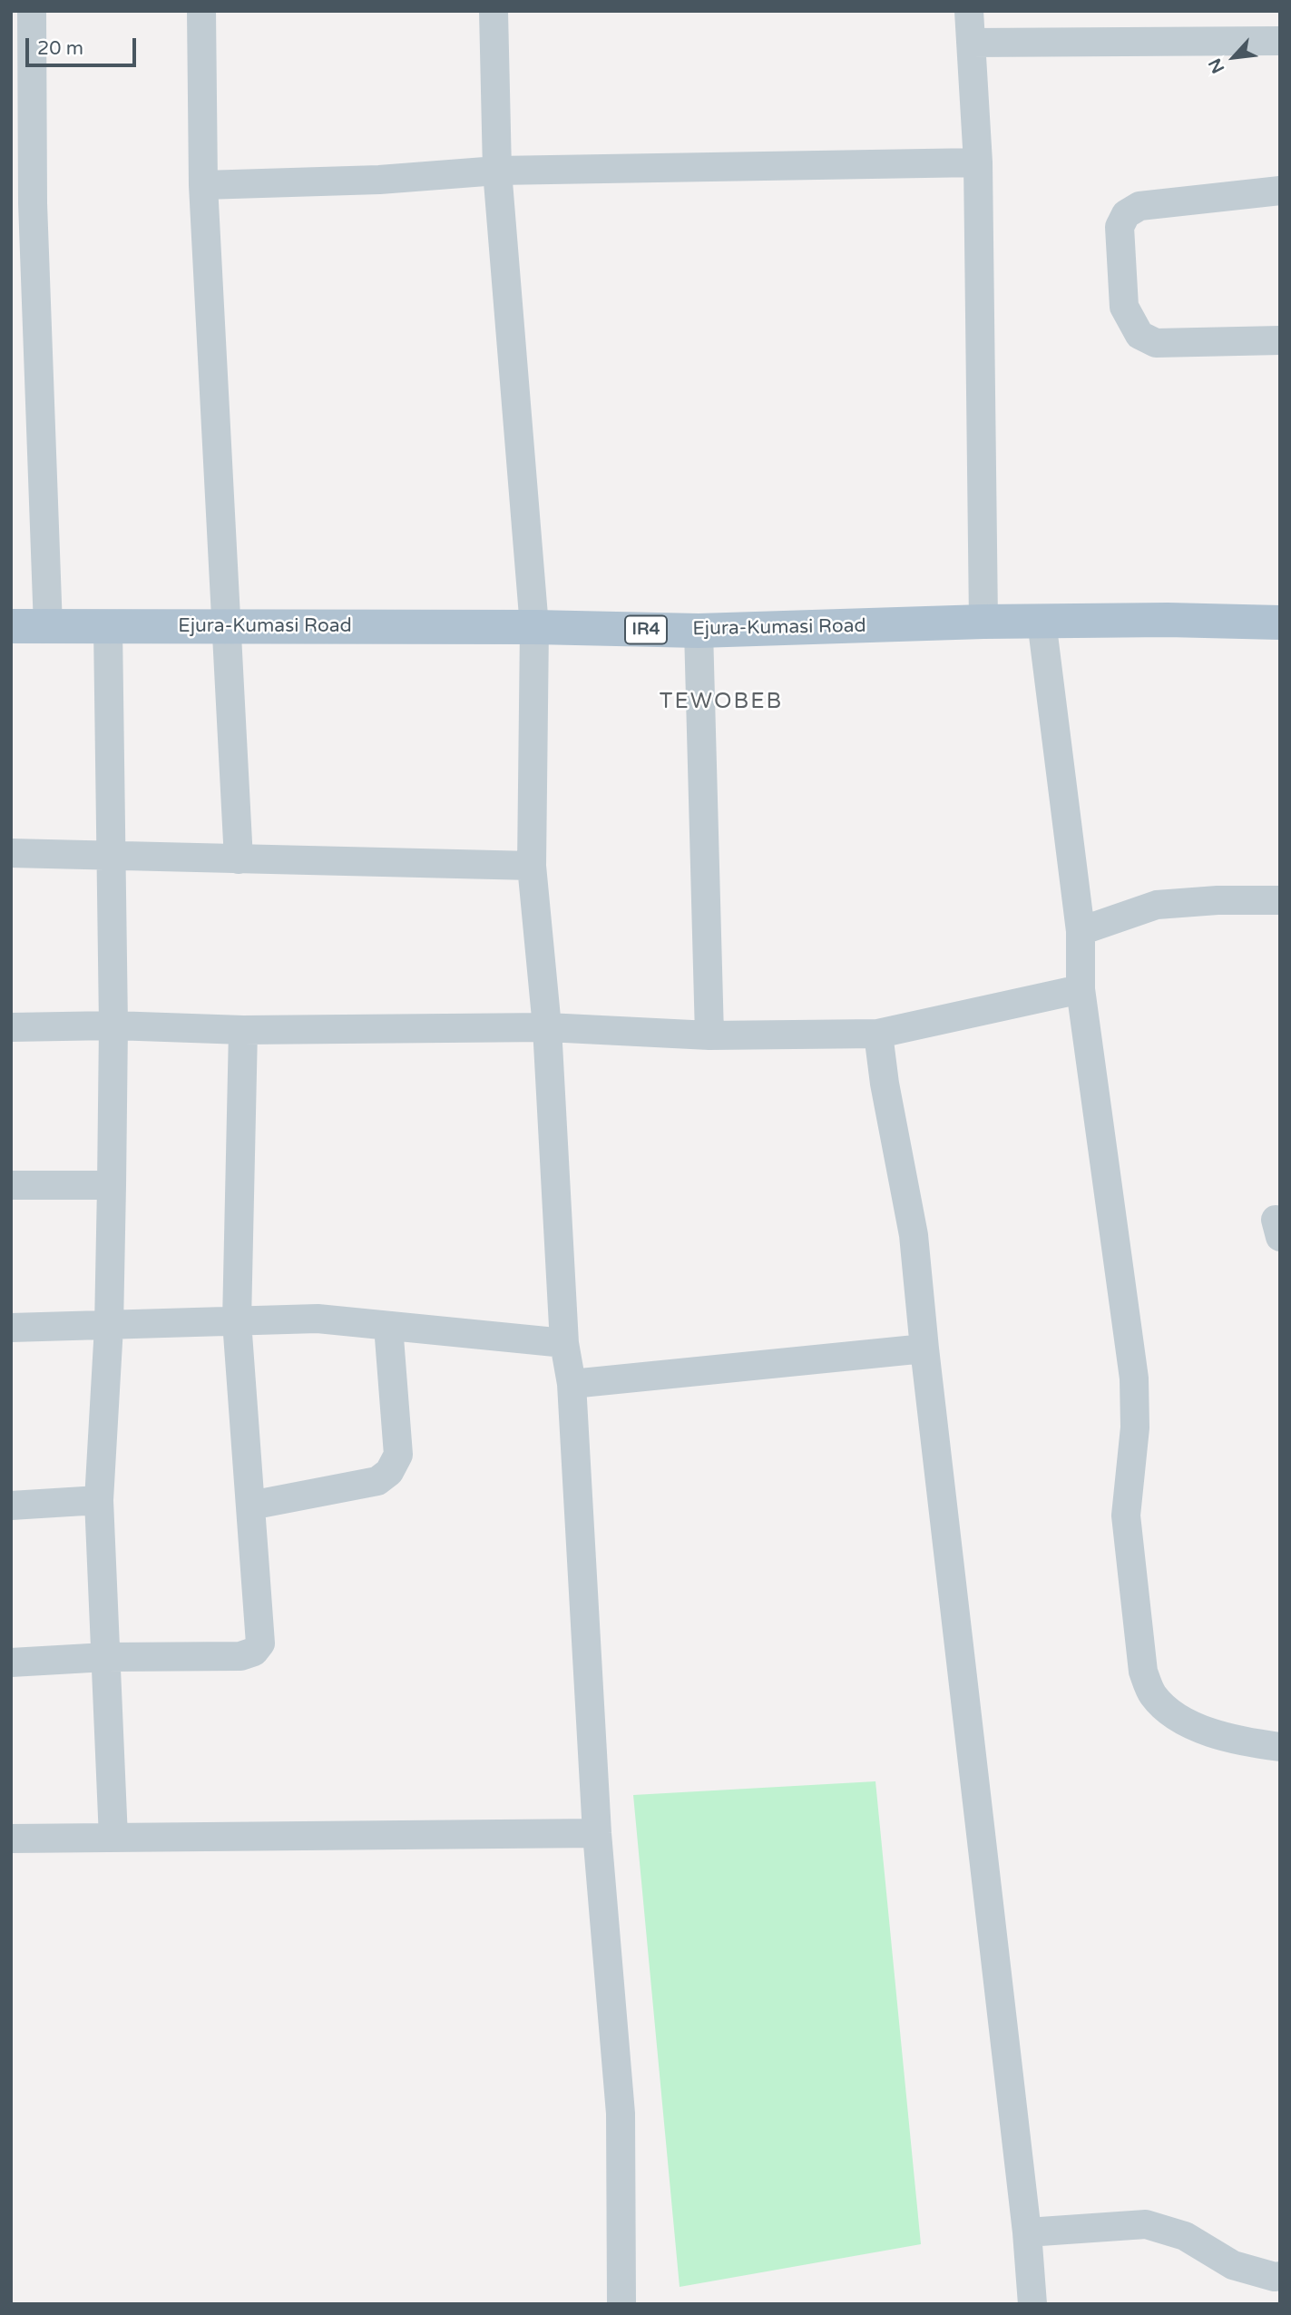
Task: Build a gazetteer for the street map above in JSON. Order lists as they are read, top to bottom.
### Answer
{
  "streets": {
    "main road": ["Ejura-Kumasi Road", "IR4"]
  },
  "districts": ["TEWOBEB"],
  "scale_bar": "20 m",
  "north": "bottom left"
}
